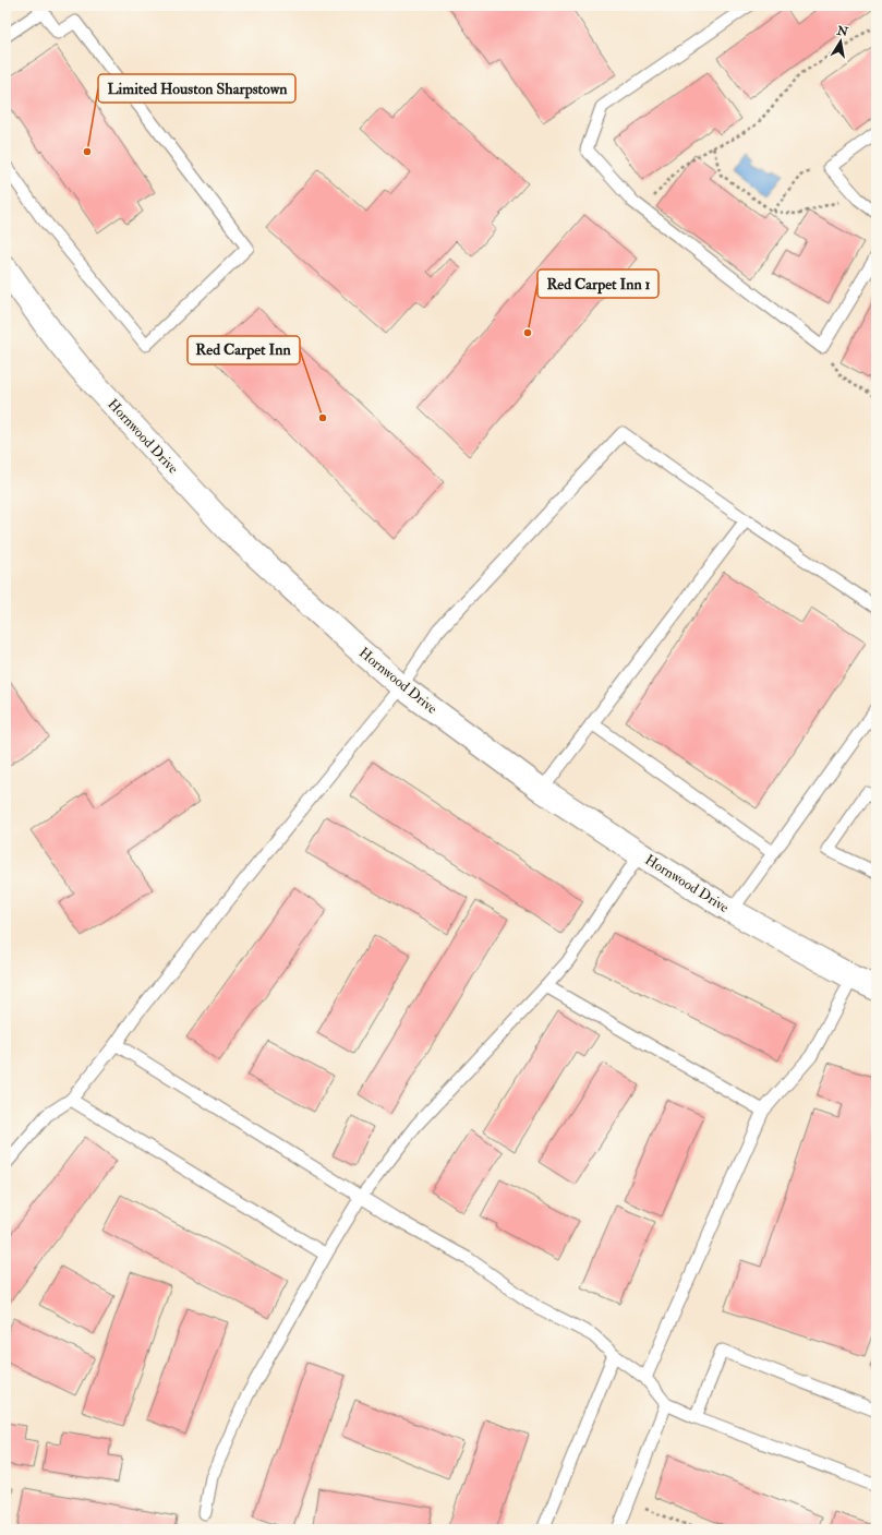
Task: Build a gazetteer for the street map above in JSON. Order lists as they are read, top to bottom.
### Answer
{
  "streets": {
    "street": ["Hornwood Drive"]
  },
  "places": ["Limited Houston Sharpstown", "Red Carpet Inn 1", "Red Carpet Inn"],
  "north": "top"
}
